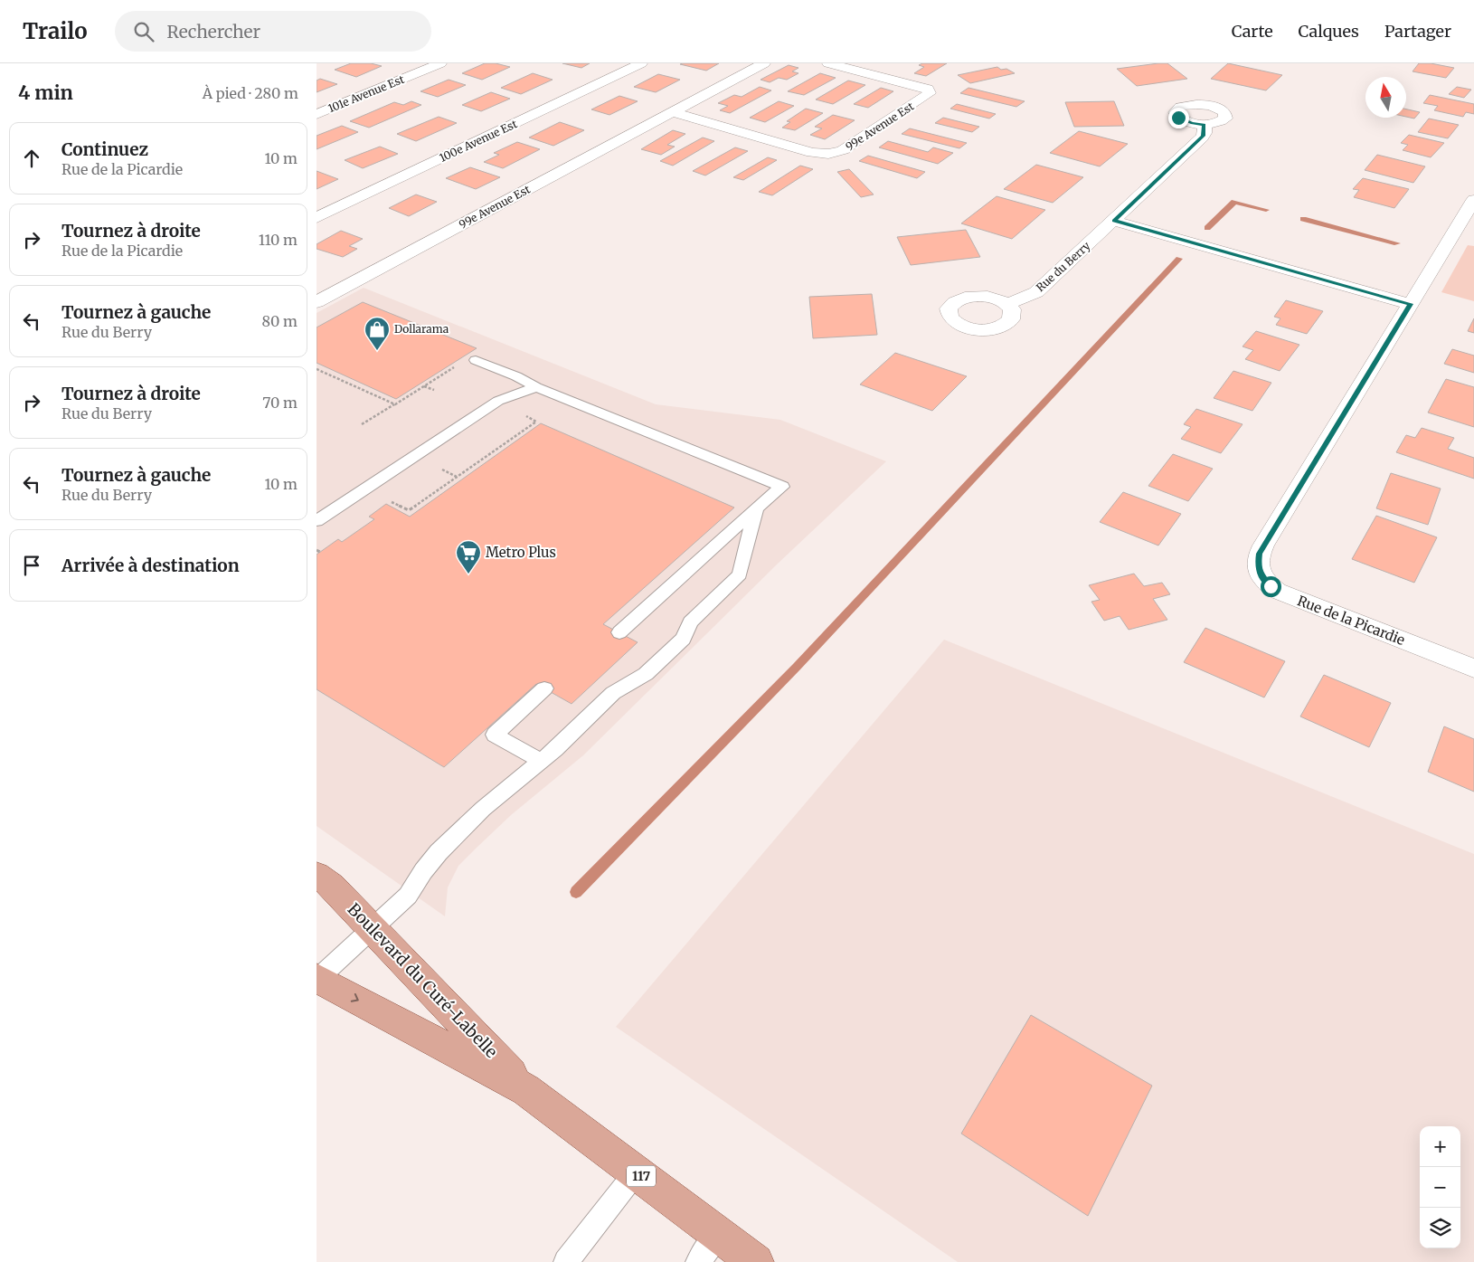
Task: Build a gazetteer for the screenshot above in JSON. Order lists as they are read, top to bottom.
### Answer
{
  "streets": {
    "main road": ["Boulevard du Curé-Labelle", "117"],
    "street": [
      "101e Avenue Est",
      "99e Avenue Est",
      "100e Avenue Est",
      "Rue du Berry",
      "Rue de la Picardie"
    ]
  },
  "places": {
    "shop": ["Dollarama"],
    "supermarket": ["Metro Plus"]
  },
  "north": "top",
  "page": {
    "header": "Trailo",
    "search": "Rechercher",
    "nav": ["Carte", "Calques", "Partager"],
    "heading": ["4 min", "À pied · 280 m"],
    "list": [
      ["Continuez", "Rue de la Picardie", "10 m"],
      ["Tournez à droite", "Rue de la Picardie", "110 m"],
      ["Tournez à gauche", "Rue du Berry", "80 m"],
      ["Tournez à droite", "Rue du Berry", "70 m"],
      ["Tournez à gauche", "Rue du Berry", "10 m"],
      "Arrivée à destination"
    ],
    "map_buttons": ["+", "−"]
  }
}
